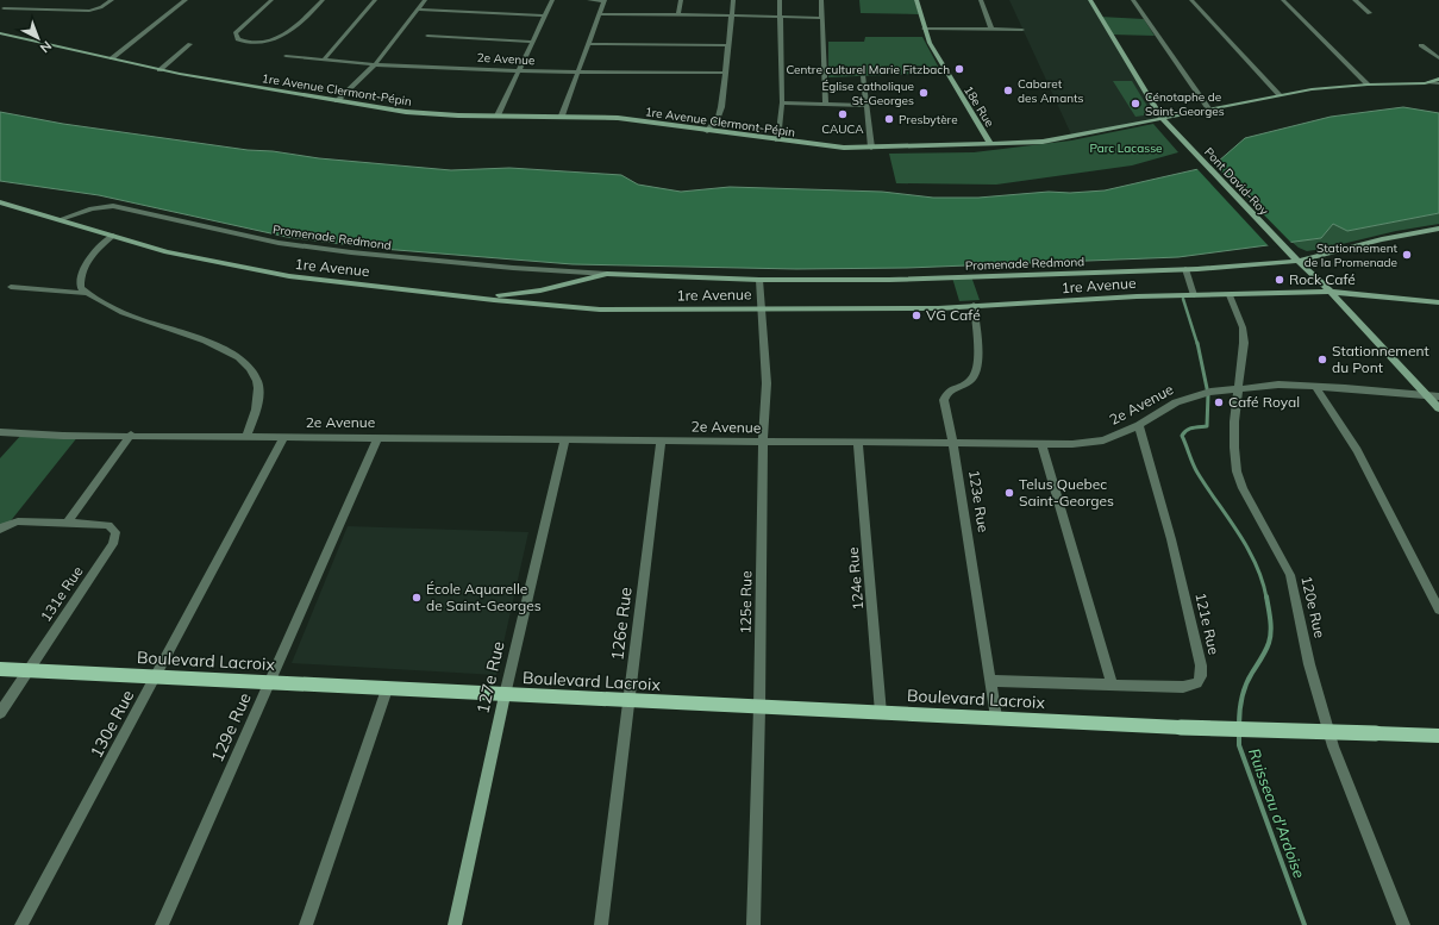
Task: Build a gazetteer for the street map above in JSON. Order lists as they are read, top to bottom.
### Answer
{
  "streets": {
    "main road": ["Boulevard Lacroix"],
    "street": [
      "2e Avenue",
      "1re Avenue Clermont-Pépin",
      "18e Rue",
      "Pont David-Roy",
      "Promenade Redmond",
      "1re Avenue",
      "123e Rue",
      "124e Rue",
      "131e Rue",
      "125e Rue",
      "120e Rue",
      "126e Rue",
      "121e Rue",
      "127e Rue",
      "130e Rue",
      "129e Rue"
    ]
  },
  "crossings": [
    ["2e Avenue", "Pont David-Roy"],
    ["2e Avenue", "123e Rue"],
    ["2e Avenue", "124e Rue"],
    ["2e Avenue", "125e Rue"],
    ["2e Avenue", "120e Rue"],
    ["2e Avenue", "126e Rue"],
    ["2e Avenue", "121e Rue"],
    ["2e Avenue", "127e Rue"],
    ["2e Avenue", "130e Rue"],
    ["2e Avenue", "129e Rue"],
    ["1re Avenue Clermont-Pépin", "18e Rue"],
    ["1re Avenue Clermont-Pépin", "Pont David-Roy"],
    ["Pont David-Roy", "Promenade Redmond"],
    ["Pont David-Roy", "1re Avenue"],
    ["Promenade Redmond", "1re Avenue"],
    ["Promenade Redmond", "125e Rue"],
    ["1re Avenue", "123e Rue"],
    ["1re Avenue", "125e Rue"],
    ["1re Avenue", "120e Rue"],
    ["123e Rue", "121e Rue"],
    ["123e Rue", "Boulevard Lacroix"],
    ["124e Rue", "Boulevard Lacroix"],
    ["131e Rue", "Boulevard Lacroix"],
    ["125e Rue", "Boulevard Lacroix"],
    ["126e Rue", "Boulevard Lacroix"],
    ["Boulevard Lacroix", "127e Rue"],
    ["Boulevard Lacroix", "130e Rue"],
    ["Boulevard Lacroix", "129e Rue"]
  ],
  "water": ["Ruisseau d'Ardoise"],
  "parks": ["Parc Lacasse"],
  "places": [
    "Centre culturel Marie Fitzbach",
    "Cabaret des Amants",
    "Église catholique St-Georges",
    "Cénotaphe de Saint-Georges",
    "CAUCA",
    "Presbytère",
    "Stationnement de la Promenade",
    "Rock Café",
    "VG Café",
    "Stationnement du Pont",
    "Café Royal",
    "Telus Quebec Saint-Georges",
    "École Aquarelle de Saint-Georges"
  ],
  "north": "bottom right"
}
